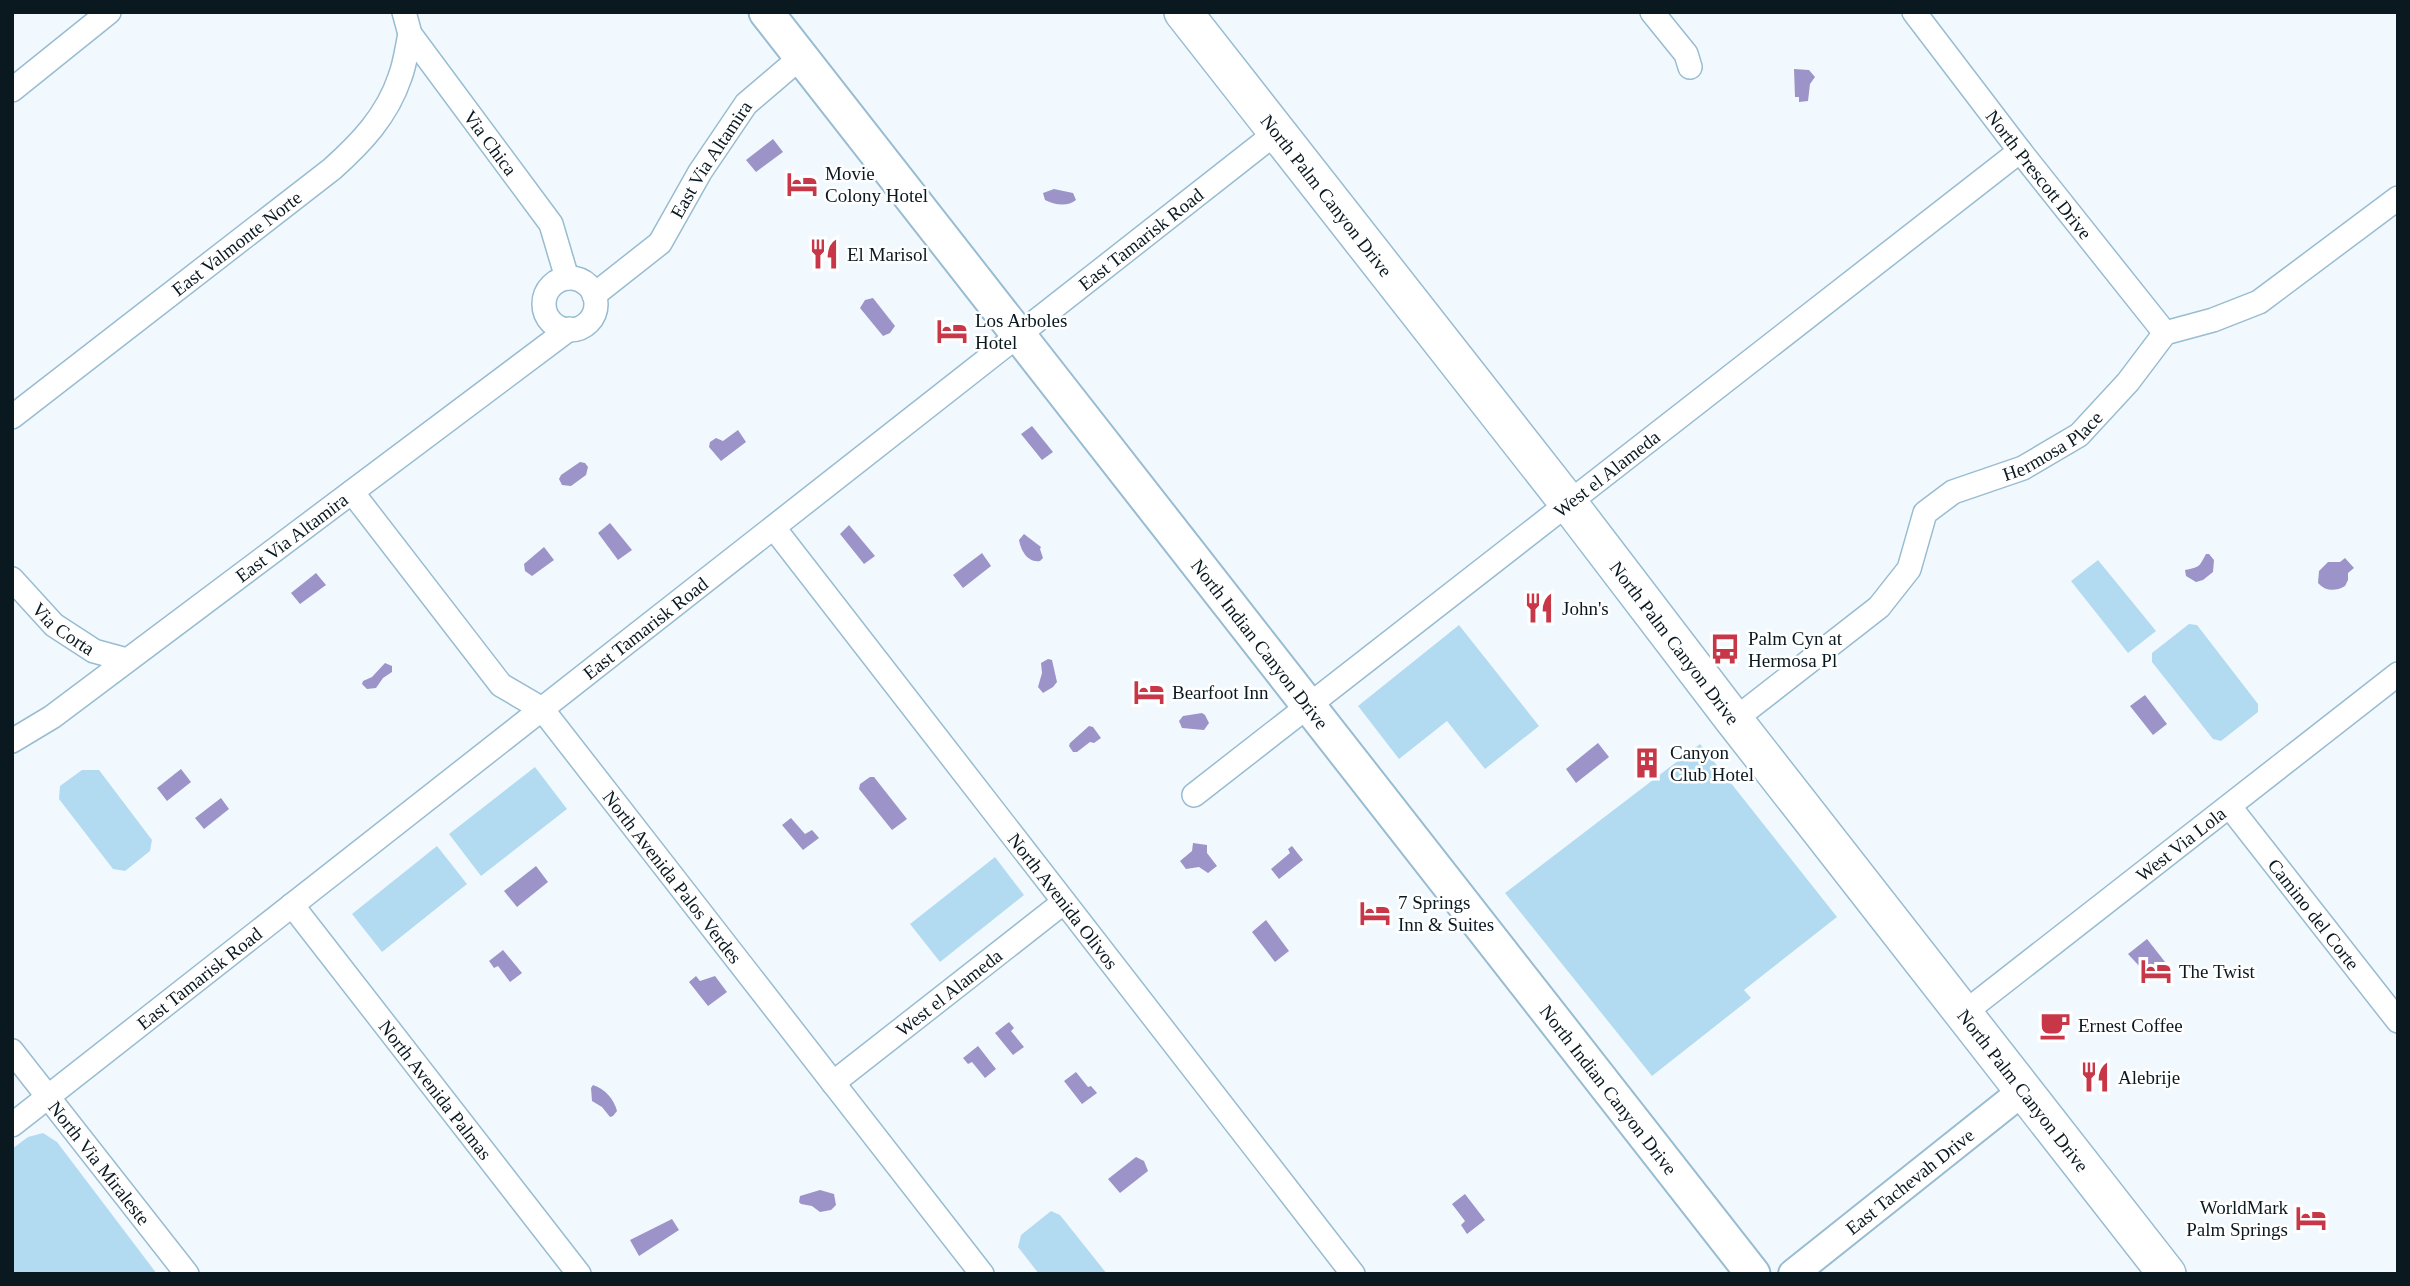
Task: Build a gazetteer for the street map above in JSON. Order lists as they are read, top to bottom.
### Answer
{
  "streets": {
    "main road": ["North Palm Canyon Drive", "North Indian Canyon Drive"],
    "street": [
      "Via Chica",
      "East Via Altamira",
      "North Prescott Drive",
      "East Tamarisk Road",
      "East Valmonte Norte",
      "Hermosa Place",
      "West el Alameda",
      "Via Corta",
      "West Via Lola",
      "North Avenida Palos Verdes",
      "North Avenida Olivos",
      "Camino del Corte",
      "North Avenida Palmas",
      "North Via Miraleste",
      "East Tachevah Drive"
    ]
  },
  "crossings": [
    ["Via Chica", "East Via Altamira"],
    ["Via Chica", "East Valmonte Norte"],
    ["East Via Altamira", "Via Corta"],
    ["East Via Altamira", "North Indian Canyon Drive"],
    ["East Via Altamira", "North Avenida Palos Verdes"],
    ["North Prescott Drive", "Hermosa Place"],
    ["North Prescott Drive", "West el Alameda"],
    ["North Palm Canyon Drive", "East Tamarisk Road"],
    ["North Palm Canyon Drive", "Hermosa Place"],
    ["North Palm Canyon Drive", "West el Alameda"],
    ["North Palm Canyon Drive", "West Via Lola"],
    ["North Palm Canyon Drive", "East Tachevah Drive"],
    ["East Tamarisk Road", "North Indian Canyon Drive"],
    ["East Tamarisk Road", "North Avenida Palos Verdes"],
    ["East Tamarisk Road", "North Avenida Olivos"],
    ["East Tamarisk Road", "North Avenida Palmas"],
    ["East Tamarisk Road", "North Via Miraleste"],
    ["West el Alameda", "North Indian Canyon Drive"],
    ["West el Alameda", "North Avenida Palos Verdes"],
    ["West el Alameda", "North Avenida Olivos"],
    ["West Via Lola", "Camino del Corte"]
  ],
  "places": {
    "hotel": [
      "Movie Colony Hotel",
      "Los Arboles Hotel",
      "Bearfoot Inn",
      "7 Springs Inn & Suites",
      "The Twist",
      "WorldMark Palm Springs"
    ],
    "restaurant": ["El Marisol", "John's", "Alebrije"],
    "bus stop": ["Palm Cyn at Hermosa Pl"],
    "building": ["Canyon Club Hotel"],
    "cafe": ["Ernest Coffee"]
  }
}
